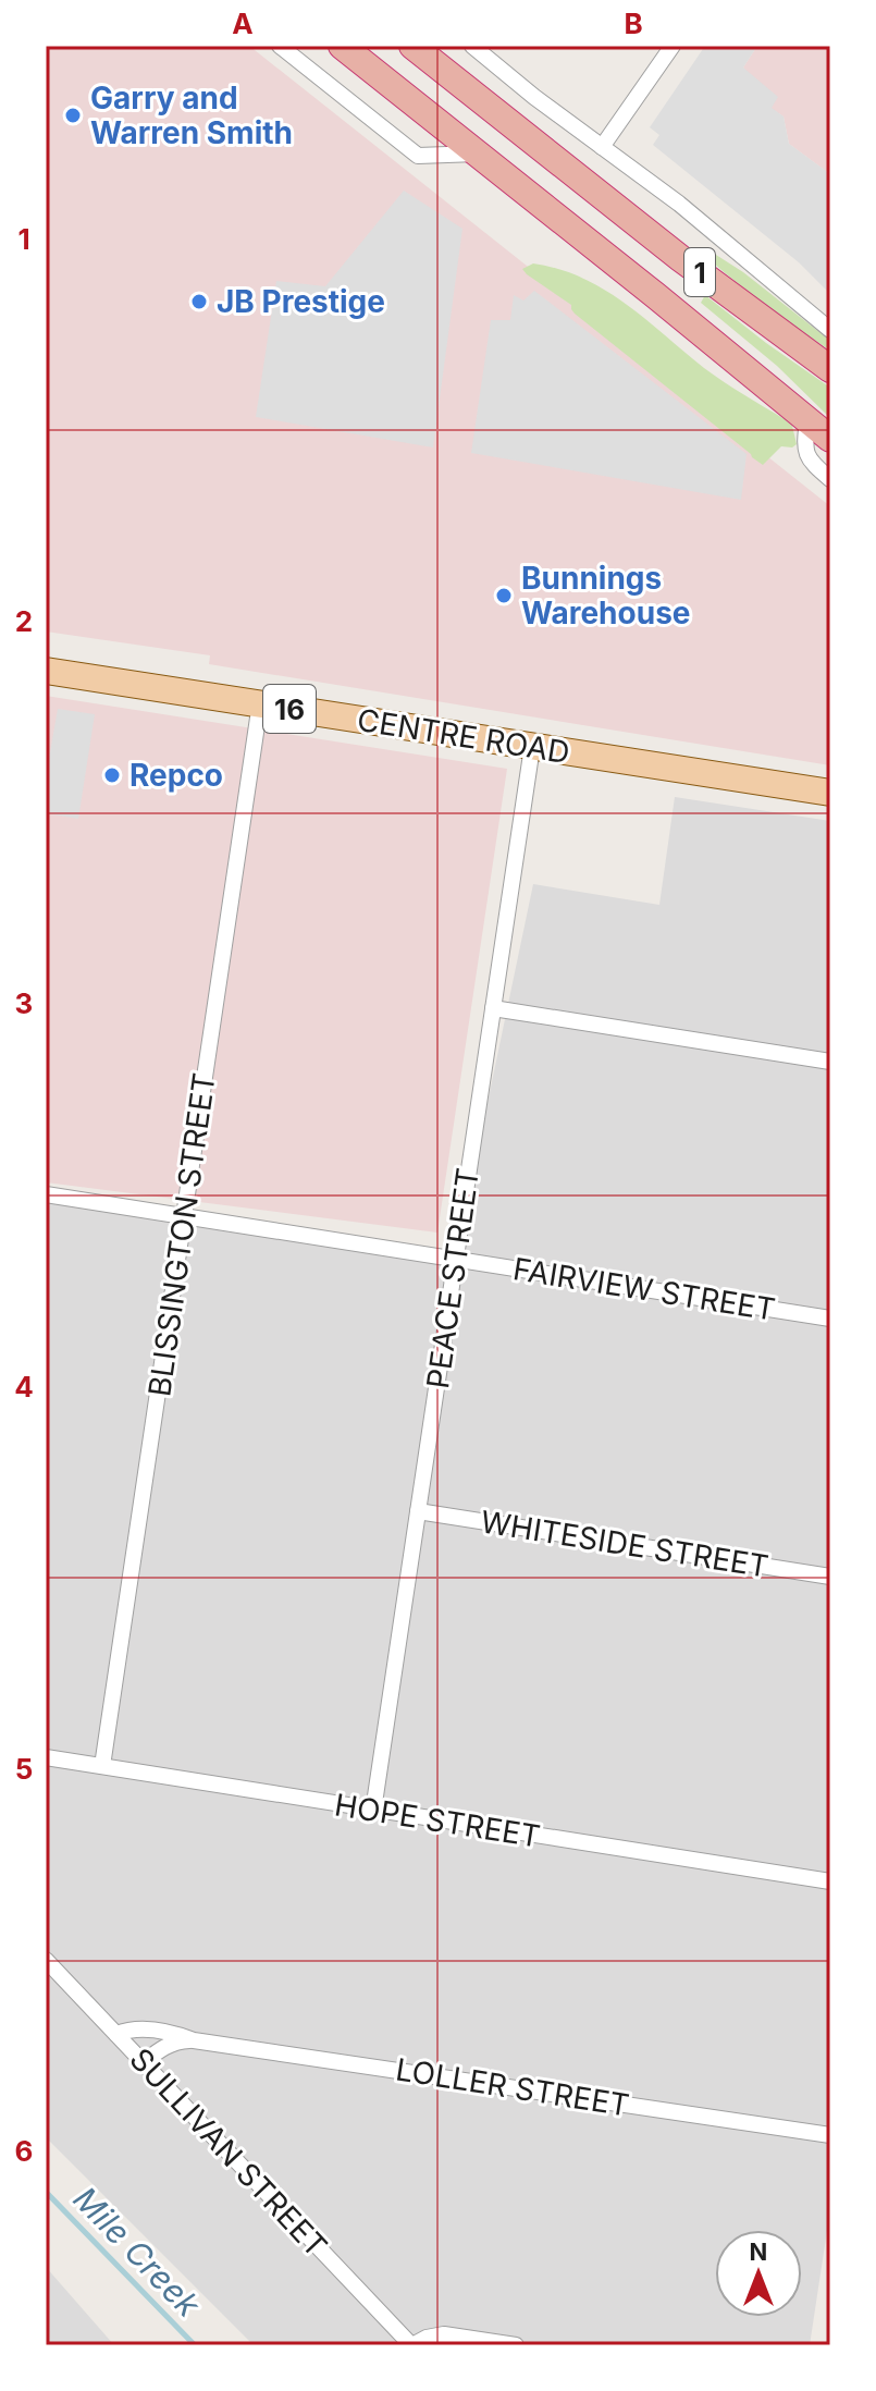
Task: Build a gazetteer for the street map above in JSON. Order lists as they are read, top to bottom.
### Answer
{
  "streets": {
    "highway": ["1"],
    "main road": ["16", "CENTRE ROAD"],
    "street": [
      "BLISSINGTON STREET",
      "PEACE STREET",
      "FAIRVIEW STREET",
      "WHITESIDE STREET",
      "HOPE STREET",
      "LOLLER STREET",
      "SULLIVAN STREET"
    ]
  },
  "crossings": [
    ["CENTRE ROAD", "BLISSINGTON STREET"],
    ["CENTRE ROAD", "PEACE STREET"],
    ["BLISSINGTON STREET", "FAIRVIEW STREET"],
    ["BLISSINGTON STREET", "HOPE STREET"],
    ["PEACE STREET", "FAIRVIEW STREET"],
    ["PEACE STREET", "WHITESIDE STREET"],
    ["PEACE STREET", "HOPE STREET"],
    ["LOLLER STREET", "SULLIVAN STREET"]
  ],
  "water": ["Mile Creek"],
  "places": [
    "Garry and Warren Smith",
    "JB Prestige",
    "Bunnings Warehouse",
    "Repco"
  ],
  "north": "top",
  "grid": {
    "columns": ["A", "B"],
    "rows": [
      "1",
      "2",
      "3",
      "4",
      "5",
      "6"
    ]
  }
}
